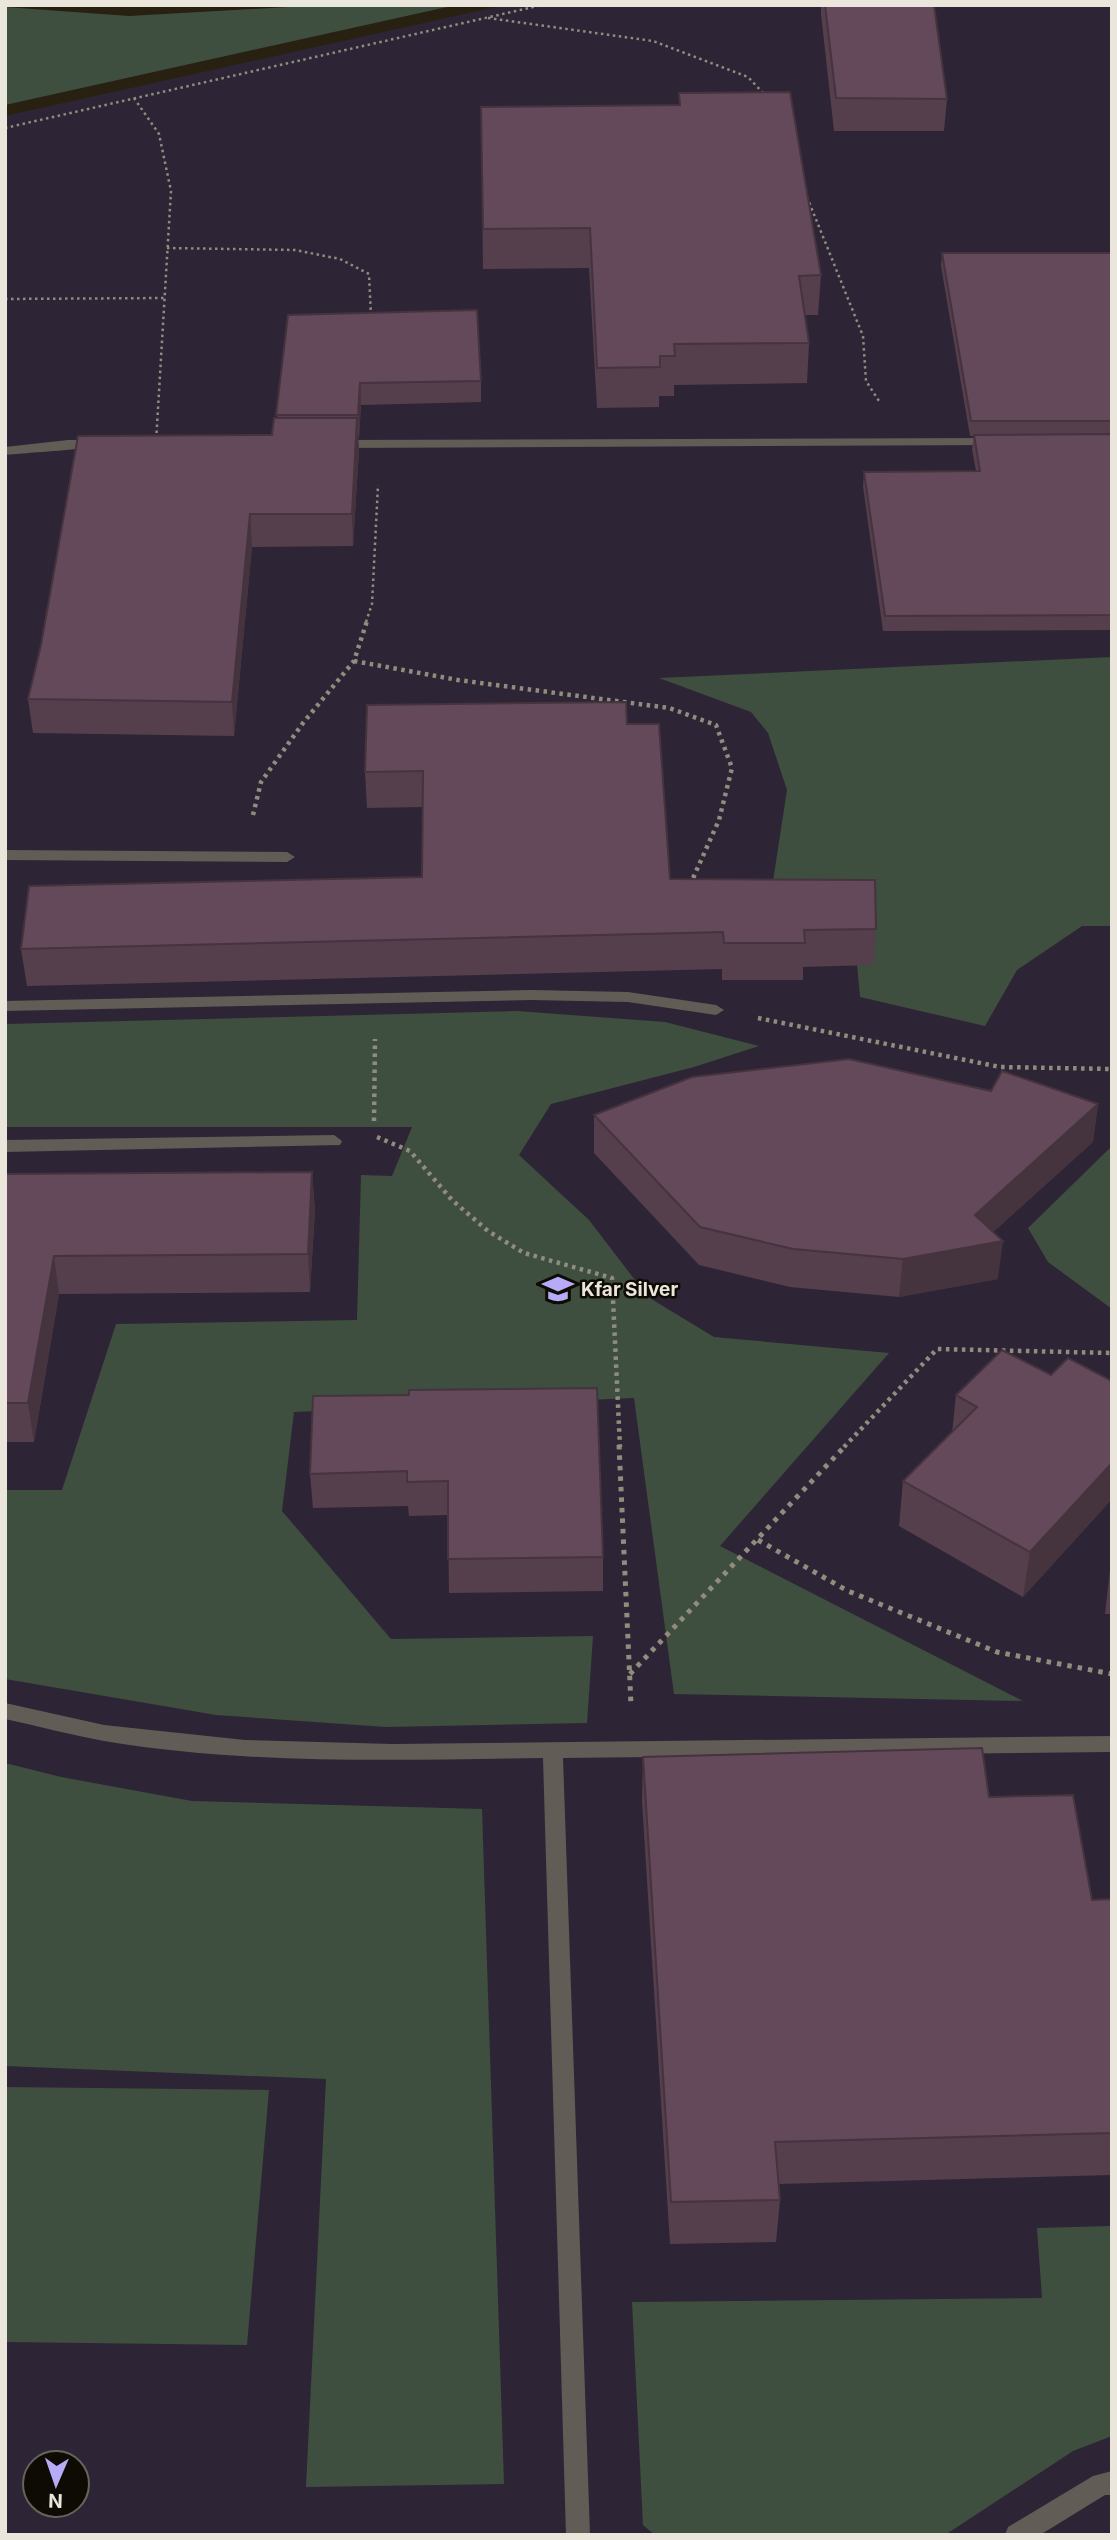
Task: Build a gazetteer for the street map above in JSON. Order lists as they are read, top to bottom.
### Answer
{
  "places": {
    "school or university": ["Kfar Silver"]
  },
  "north": "bottom"
}
